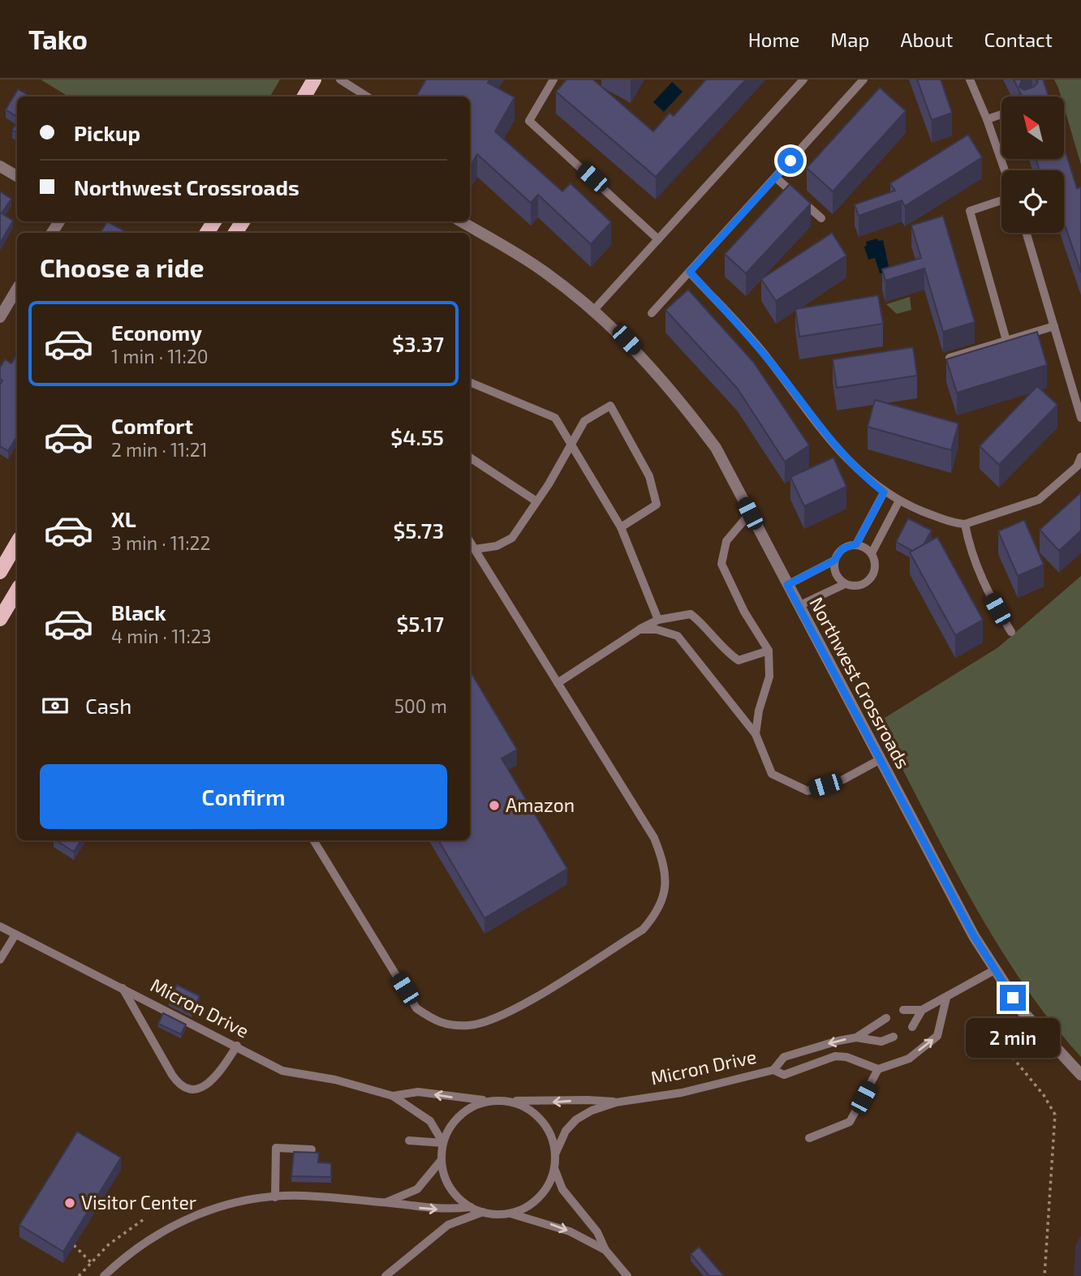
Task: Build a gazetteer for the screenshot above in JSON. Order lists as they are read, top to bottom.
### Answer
{
  "streets": {
    "street": ["Northwest Crossroads"],
    "lane": ["Micron Drive"]
  },
  "places": ["Amazon", "Visitor Center"],
  "north": "top left",
  "page": {
    "header": "Tako",
    "nav": [
      "Home",
      "Map",
      "About",
      "Contact"
    ],
    "banner": ["Pickup", "Northwest Crossroads"],
    "heading": "Choose a ride",
    "list": [
      {
        "name": "Economy",
        "note": "1 min · 11:20",
        "value": "$3.37"
      },
      {
        "name": "Comfort",
        "note": "2 min · 11:21",
        "value": "$4.55"
      },
      {
        "name": "XL",
        "note": "3 min · 11:22",
        "value": "$5.73"
      },
      {
        "name": "Black",
        "note": "4 min · 11:23",
        "value": "$5.17"
      }
    ],
    "pay": ["Cash", "500 m"],
    "buttons": "Confirm",
    "bubble": "2 min"
  }
}
